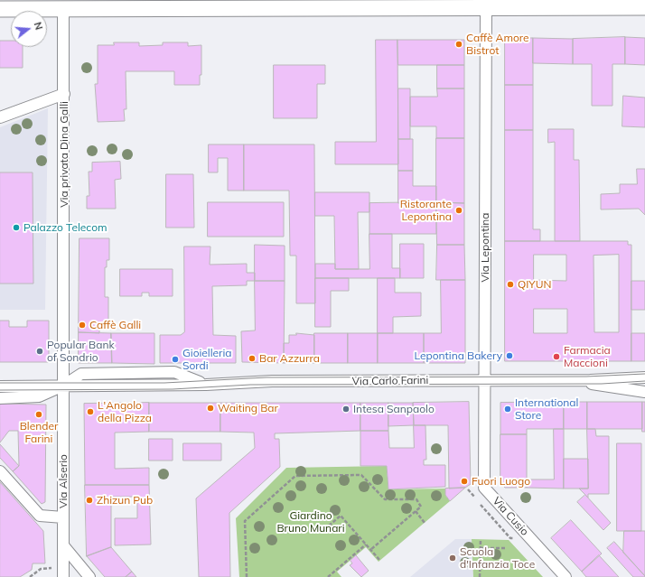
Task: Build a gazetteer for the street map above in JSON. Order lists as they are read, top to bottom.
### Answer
{
  "streets": {
    "street": [
      "Via privata Dina Galli",
      "Via Lepontina",
      "Via Carlo Farini",
      "Via Alserio",
      "Via Cusio"
    ]
  },
  "crossings": [
    ["Via privata Dina Galli", "Via Carlo Farini"],
    ["Via privata Dina Galli", "Via Alserio"],
    ["Via Lepontina", "Via Carlo Farini"],
    ["Via Lepontina", "Via Cusio"],
    ["Via Carlo Farini", "Via Alserio"]
  ],
  "parks": ["Giardino Bruno Munari"],
  "places": [
    "Caffè Amore Bistrot",
    "Ristorante Lepontina",
    "Palazzo Telecom",
    "QIYUN",
    "Caffè Galli",
    "Popular Bank of Sondrio",
    "Lepontina Bakery",
    "Farmacia Maccioni",
    "Bar Azzurra",
    "Gioielleria Sordi",
    "Waiting Bar",
    "Intesa Sanpaolo",
    "International Store",
    "L'Angolo della Pizza",
    "Blender Farini",
    "Fuori Luogo",
    "Zhizun Pub",
    "Scuola d'Infanzia Toce"
  ],
  "north": "right"
}
